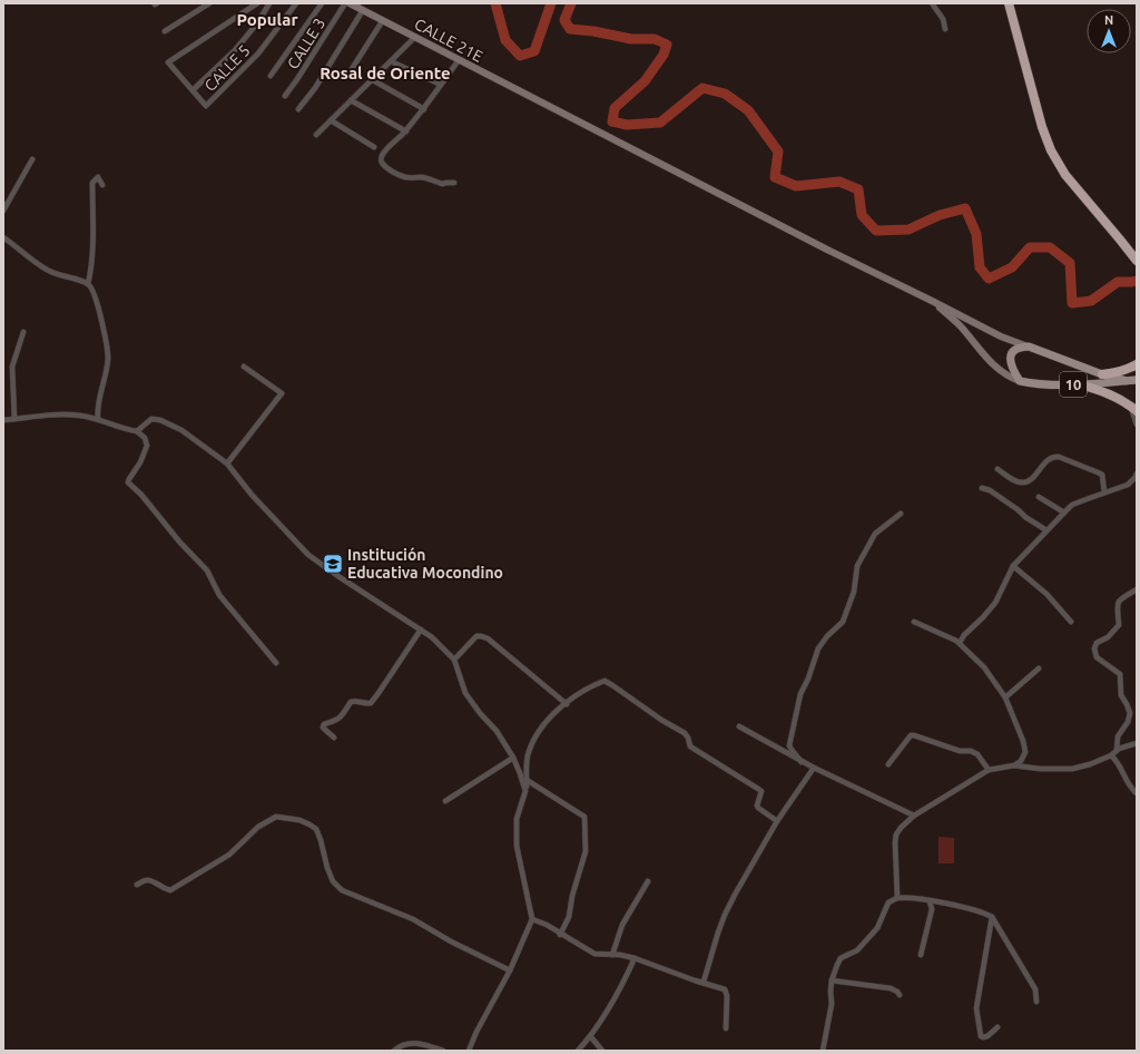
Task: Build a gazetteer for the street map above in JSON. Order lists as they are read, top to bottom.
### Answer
{
  "streets": {
    "main road": ["CALLE 21E", "10"],
    "street": ["CALLE 3", "CALLE 5"]
  },
  "crossings": [
    ["CALLE 21E", "10"]
  ],
  "districts": ["Popular", "Rosal de Oriente"],
  "places": {
    "school or university": ["Institución Educativa Mocondino"]
  },
  "north": "top"
}
